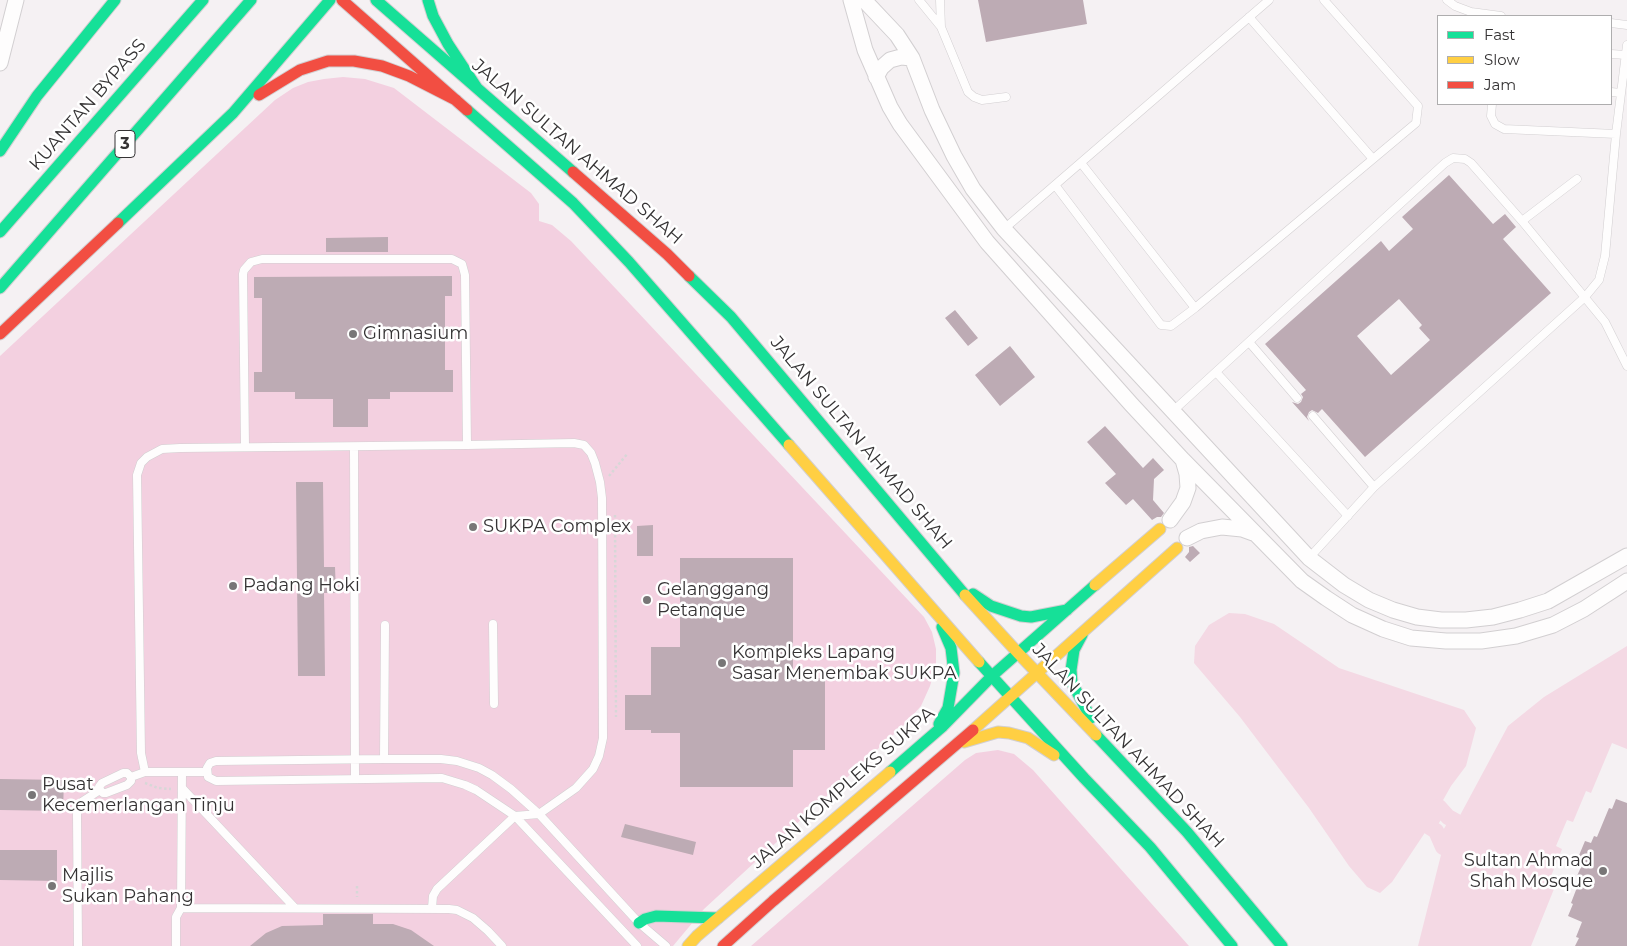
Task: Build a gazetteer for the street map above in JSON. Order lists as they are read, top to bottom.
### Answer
{
  "streets": {
    "main road": [
      "KUANTAN BYPASS",
      "3",
      "JALAN SULTAN AHMAD SHAH",
      "JALAN KOMPLEKS SUKPA"
    ]
  },
  "crossings": [
    ["JALAN SULTAN AHMAD SHAH", "JALAN KOMPLEKS SUKPA"]
  ],
  "places": [
    "Gimnasium",
    "SUKPA Complex",
    "Padang Hoki",
    "Gelanggang Petanque",
    "Kompleks Lapang Sasar Menembak SUKPA",
    "Pusat Kecemerlangan Tinju",
    "Sultan Ahmad Shah Mosque",
    "Majlis Sukan Pahang"
  ],
  "legend": ["Fast", "Slow", "Jam"]
}
